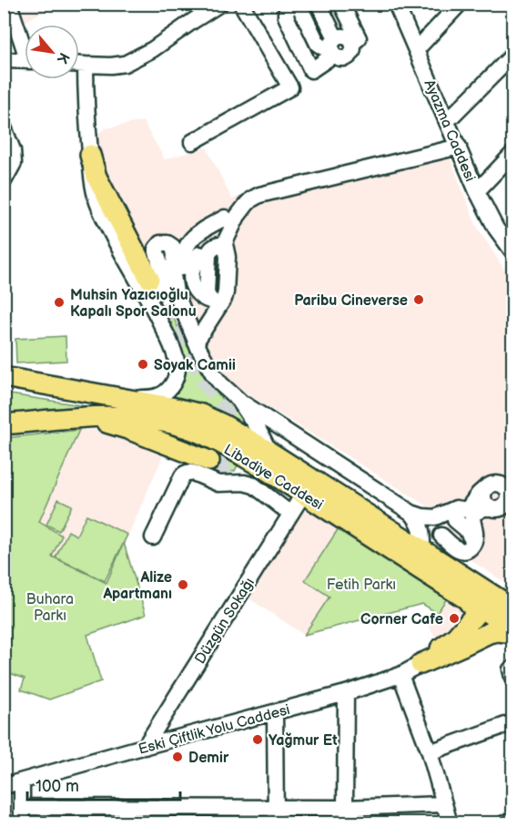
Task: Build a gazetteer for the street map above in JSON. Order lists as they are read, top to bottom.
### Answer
{
  "streets": {
    "main road": ["Libadiye Caddesi"],
    "street": ["Ayazma Caddesi", "Düzgün Sokağı", "Eski Çiftlik Yolu Caddesi"]
  },
  "crossings": [
    ["Libadiye Caddesi", "Düzgün Sokağı"],
    ["Düzgün Sokağı", "Eski Çiftlik Yolu Caddesi"]
  ],
  "parks": ["Fetih Parkı", "Buhara Parkı"],
  "places": [
    "Paribu Cineverse",
    "Muhsin Yazıcıoğlu Kapalı Spor Salonu",
    "Soyak Camii",
    "Alize Apartmanı",
    "Corner Cafe",
    "Yağmur Et",
    "Demir"
  ],
  "scale_bar": "100 m",
  "north": "bottom right"
}
